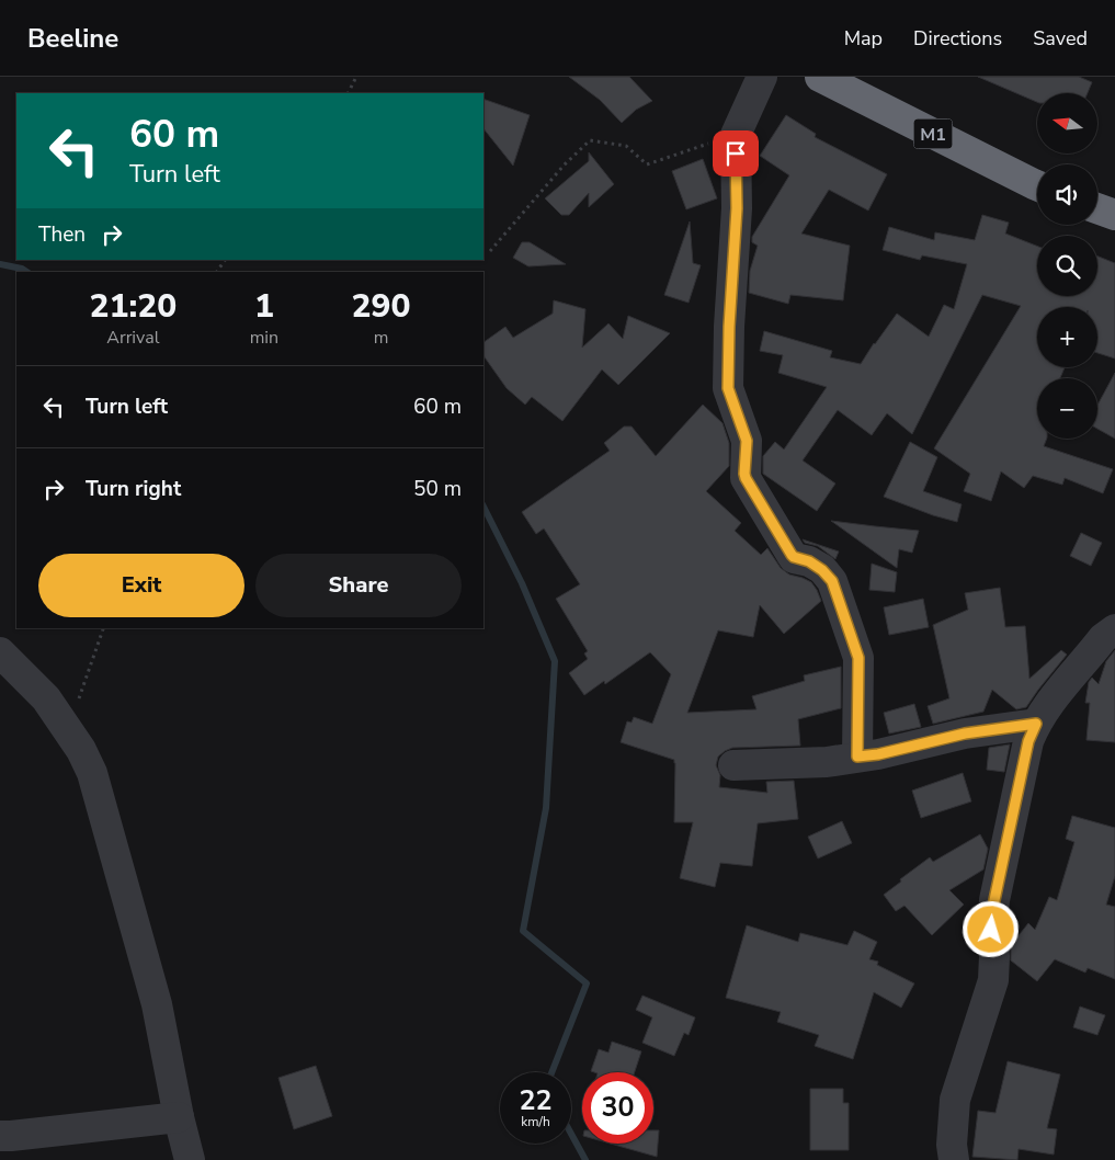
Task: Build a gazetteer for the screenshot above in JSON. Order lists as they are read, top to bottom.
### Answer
{
  "streets": {
    "highway": ["M1"]
  },
  "north": "left",
  "page": {
    "header": "Beeline",
    "nav": ["Map", "Directions", "Saved"],
    "map_buttons": ["+", "−"],
    "turn": ["60 m", "Turn left"],
    "then": "Then",
    "eta": [
      "21:20",
      "Arrival",
      "1",
      "min",
      "290",
      "m"
    ],
    "list": [
      {
        "name": "Turn left",
        "value": "60 m"
      },
      {
        "name": "Turn right",
        "value": "50 m"
      }
    ],
    "buttons": ["Exit", "Share"],
    "speed": "22 km/h",
    "limit": "30"
  }
}
